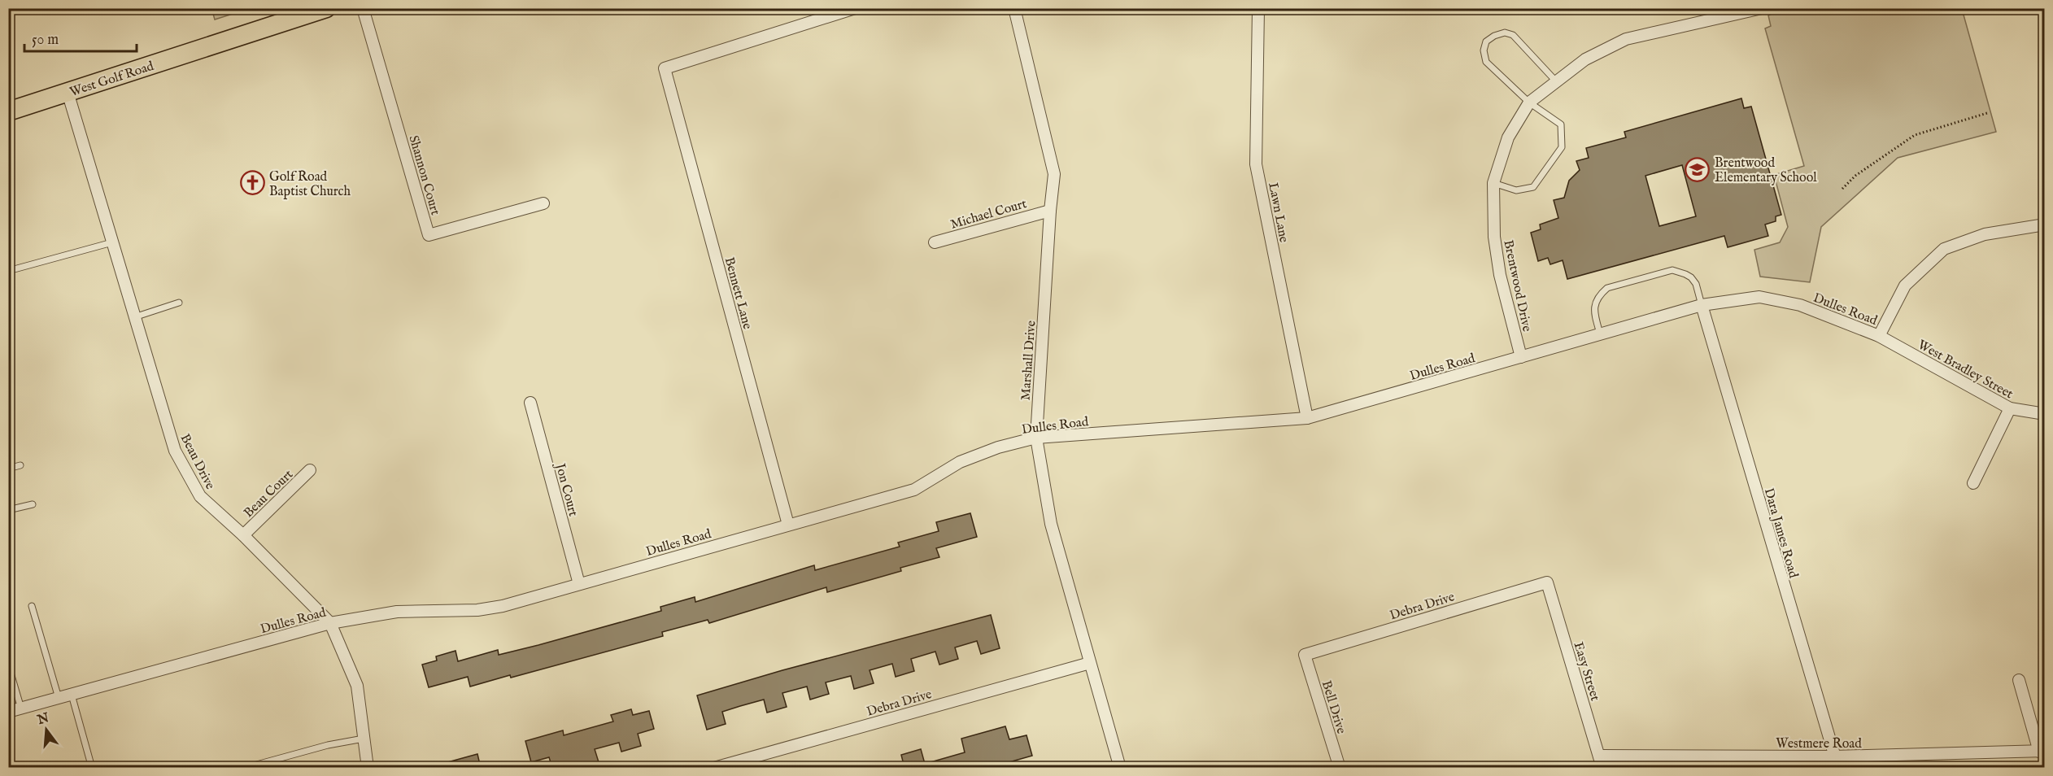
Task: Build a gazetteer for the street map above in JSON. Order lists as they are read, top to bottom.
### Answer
{
  "streets": {
    "main road": ["West Golf Road"],
    "street": [
      "Shannon Court",
      "Lawn Lane",
      "Michael Court",
      "Brentwood Drive",
      "Bennett Lane",
      "Dulles Road",
      "Marshall Drive",
      "West Bradley Street",
      "Beau Drive",
      "Jon Court",
      "Beau Court",
      "Dara James Road",
      "Debra Drive",
      "Easy Street",
      "Bell Drive",
      "Westmere Road"
    ]
  },
  "crossings": [
    ["West Golf Road", "Beau Drive"],
    ["Lawn Lane", "Dulles Road"],
    ["Michael Court", "Marshall Drive"],
    ["Brentwood Drive", "Dulles Road"],
    ["Bennett Lane", "Dulles Road"],
    ["Dulles Road", "Marshall Drive"],
    ["Dulles Road", "West Bradley Street"],
    ["Dulles Road", "Beau Drive"],
    ["Dulles Road", "Jon Court"],
    ["Dulles Road", "Dara James Road"],
    ["Marshall Drive", "Debra Drive"],
    ["Beau Drive", "Beau Court"],
    ["Dara James Road", "Westmere Road"],
    ["Debra Drive", "Easy Street"],
    ["Debra Drive", "Bell Drive"],
    ["Easy Street", "Westmere Road"]
  ],
  "places": {
    "school or university": ["Brentwood Elementary School"],
    "church": ["Golf Road Baptist Church"]
  },
  "scale_bar": "50 m",
  "north": "top"
}
